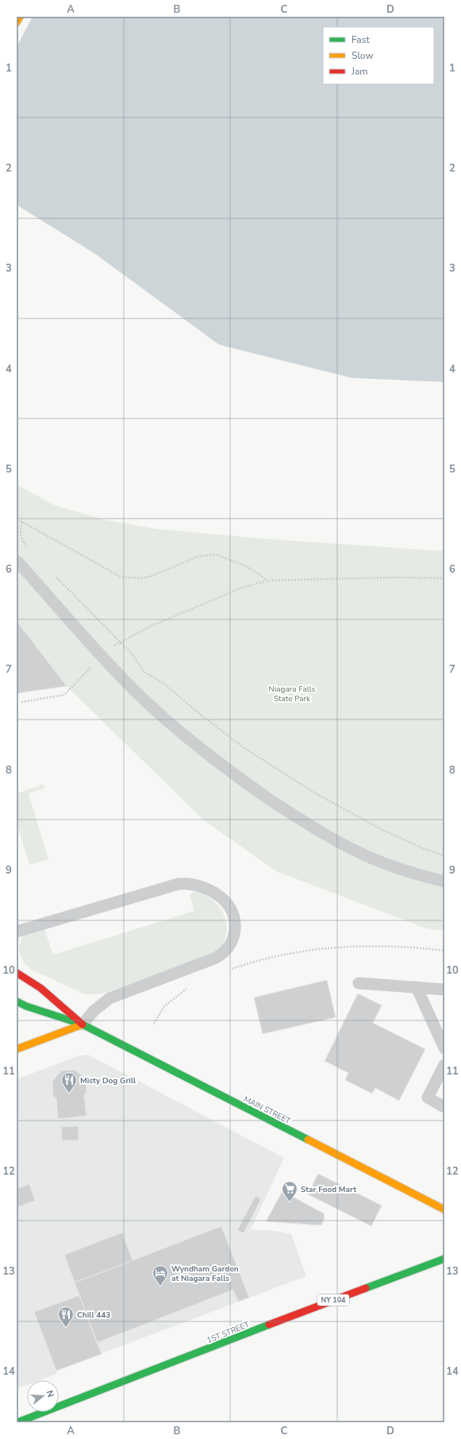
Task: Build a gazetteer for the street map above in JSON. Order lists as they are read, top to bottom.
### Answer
{
  "streets": {
    "main road": ["MAIN STREET", "NY 104", "1ST STREET"]
  },
  "parks": ["Niagara Falls State Park"],
  "places": {
    "restaurant": ["Misty Dog Grill", "Chill 443"],
    "supermarket": ["Star Food Mart"],
    "hotel": ["Wyndham Garden at Niagara Falls"]
  },
  "legend": ["Fast", "Slow", "Jam"],
  "north": "right",
  "grid": {
    "columns": [
      "A",
      "B",
      "C",
      "D"
    ],
    "rows": [
      "1",
      "2",
      "3",
      "4",
      "5",
      "6",
      "7",
      "8",
      "9",
      "10",
      "11",
      "12",
      "13",
      "14"
    ]
  }
}
